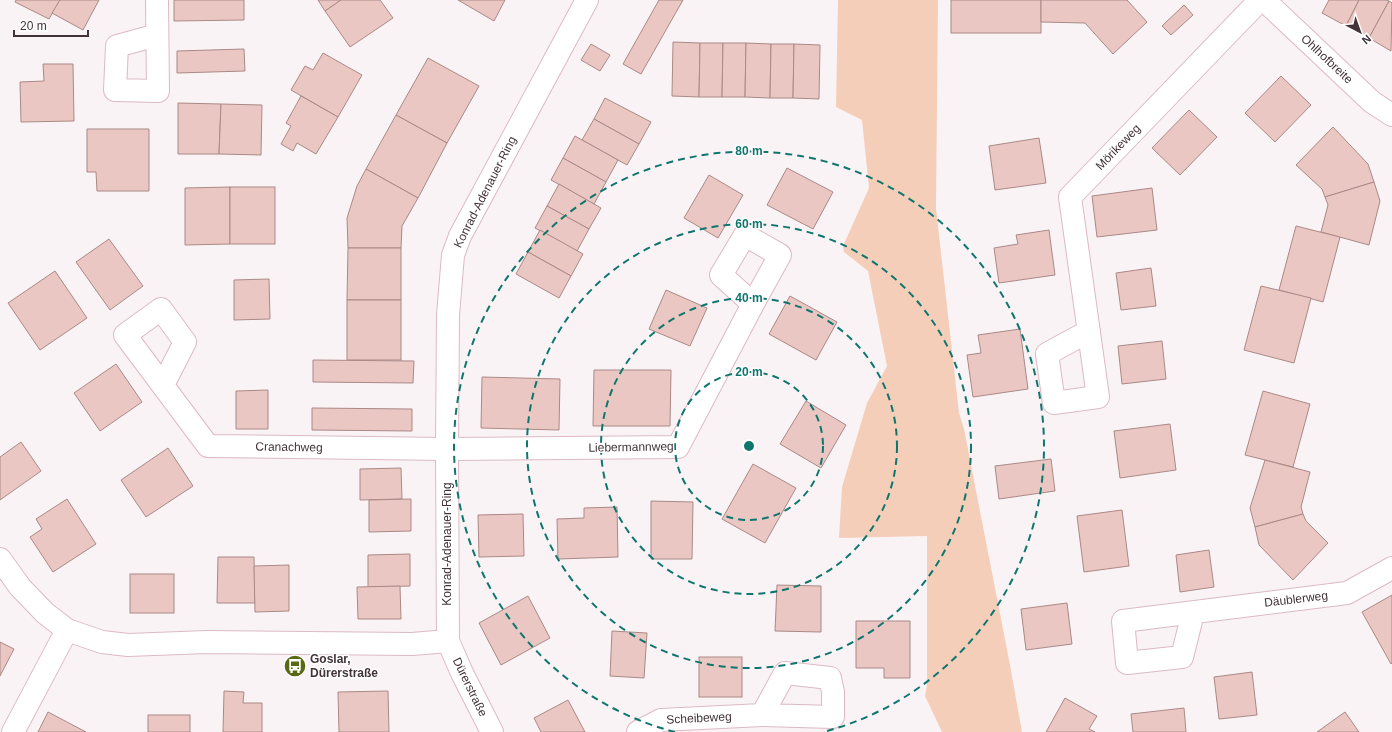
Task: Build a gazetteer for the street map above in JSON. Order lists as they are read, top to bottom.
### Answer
{
  "streets": {
    "street": [
      "Ohlhofbreite",
      "Mörikeweg",
      "Konrad-Adenauer-Ring",
      "Cranachweg",
      "Liebermannweg",
      "Däublerweg",
      "Dürerstraße",
      "Scheibeweg"
    ]
  },
  "crossings": [
    ["Konrad-Adenauer-Ring", "Cranachweg"],
    ["Konrad-Adenauer-Ring", "Liebermannweg"],
    ["Konrad-Adenauer-Ring", "Dürerstraße"],
    ["Cranachweg", "Liebermannweg"]
  ],
  "places": {
    "bus stop": ["Goslar, Dürerstraße"]
  },
  "scale_bar": "20 m",
  "north": "bottom right",
  "rings": [
    "80 m",
    "60 m",
    "40 m",
    "20 m"
  ]
}
